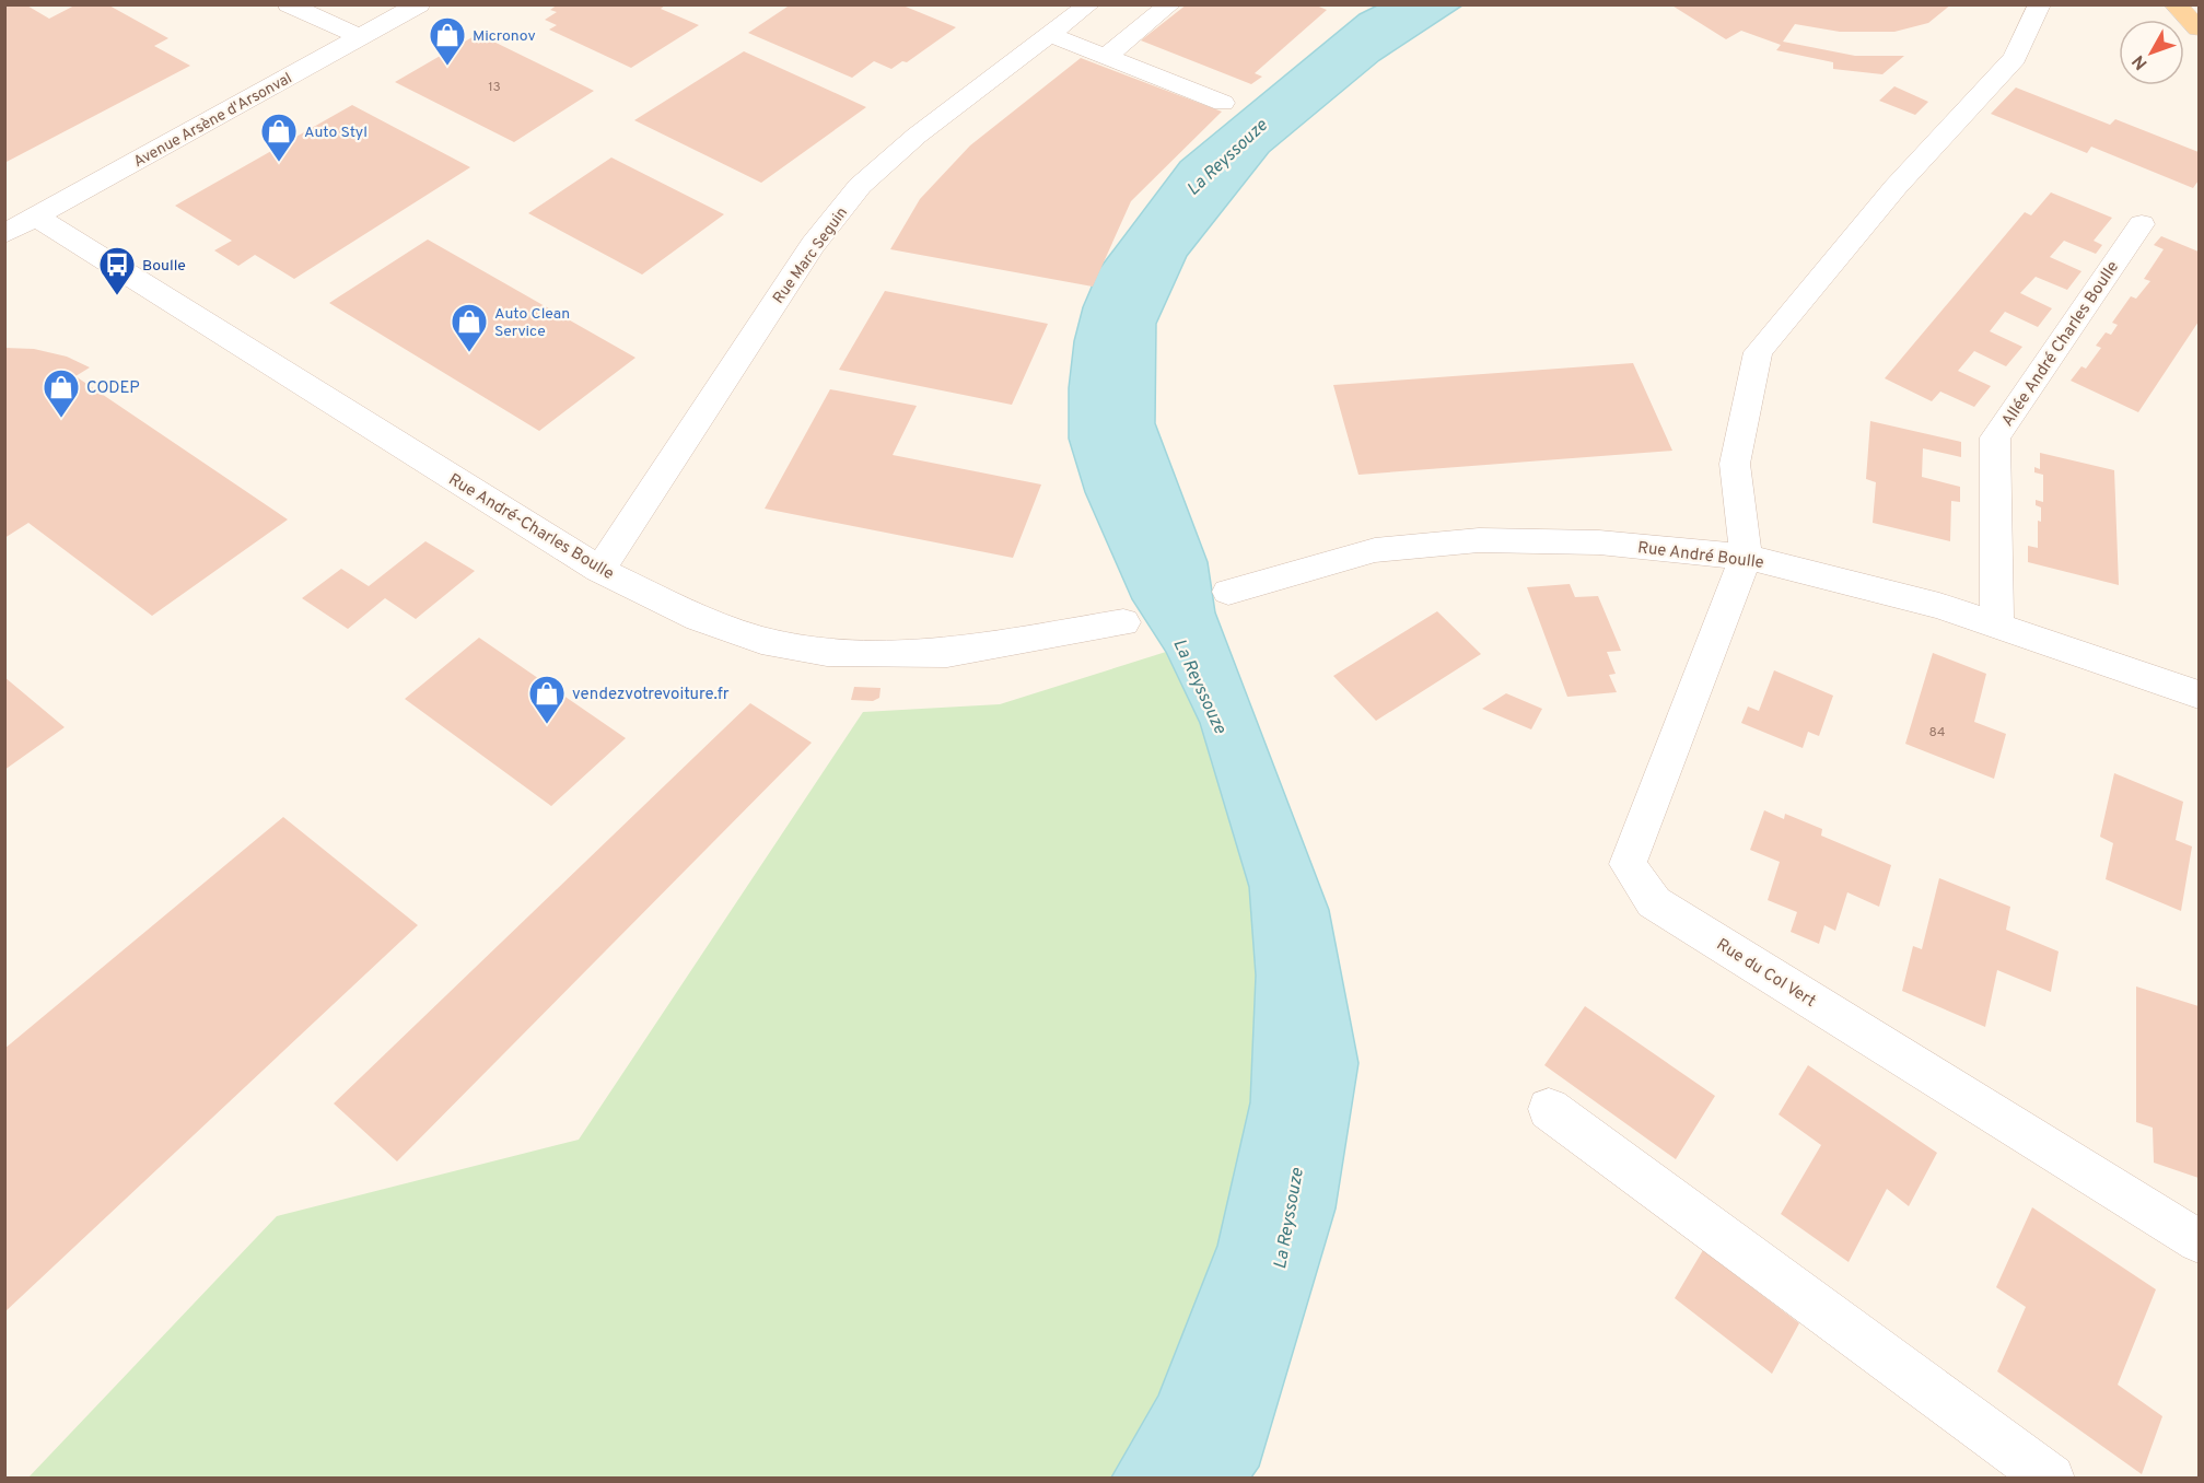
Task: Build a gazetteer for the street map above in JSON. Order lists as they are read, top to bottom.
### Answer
{
  "streets": {
    "street": [
      "Avenue Arsène d'Arsonval",
      "Rue Marc Seguin",
      "Allée André Charles Boulle",
      "Rue André-Charles Boulle",
      "Rue André Boulle",
      "Rue du Col Vert"
    ]
  },
  "crossings": [
    ["Avenue Arsène d'Arsonval", "Rue André-Charles Boulle"],
    ["Rue Marc Seguin", "Rue André-Charles Boulle"],
    ["Allée André Charles Boulle", "Rue André Boulle"],
    ["Rue André Boulle", "Rue du Col Vert"]
  ],
  "water": ["La Reyssouze"],
  "places": {
    "shop": [
      "Micronov",
      "Auto Styl",
      "Auto Clean Service",
      "CODEP",
      "vendezvotrevoiture.fr"
    ],
    "bus stop": ["Boulle"]
  },
  "house_numbers": ["13", "84"],
  "north": "bottom left"
}
